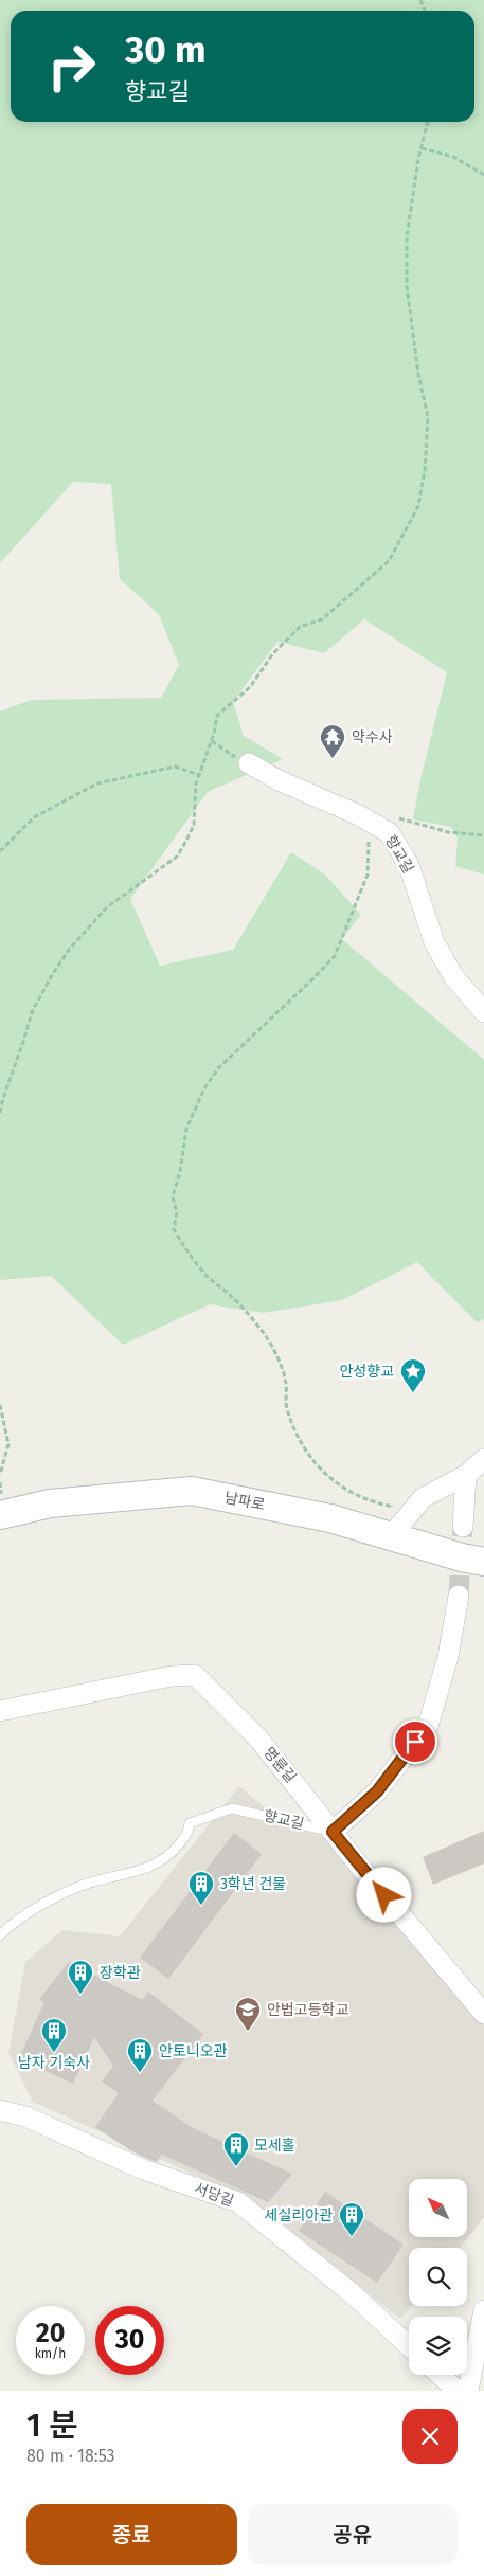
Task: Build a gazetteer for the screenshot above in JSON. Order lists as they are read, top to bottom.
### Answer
{
  "streets": {
    "street": [
      "향교길",
      "남파로",
      "명륜길",
      "서당길"
    ]
  },
  "crossings": [
    ["향교길", "명륜길"]
  ],
  "places": {
    "temple": ["약수사"],
    "place": ["안성향교"],
    "building": [
      "3학년 건물",
      "장학관",
      "남자 기숙사",
      "안토니오관",
      "모세홀",
      "세실리아관"
    ],
    "school or university": ["안법고등학교"]
  },
  "north": "top left",
  "page": {
    "turn": ["30 m", "향교길"],
    "speed": "20 km/h",
    "limit": "30",
    "heading": ["1 분", "80 m · 18:53"],
    "buttons": ["종료", "공유"]
  }
}
